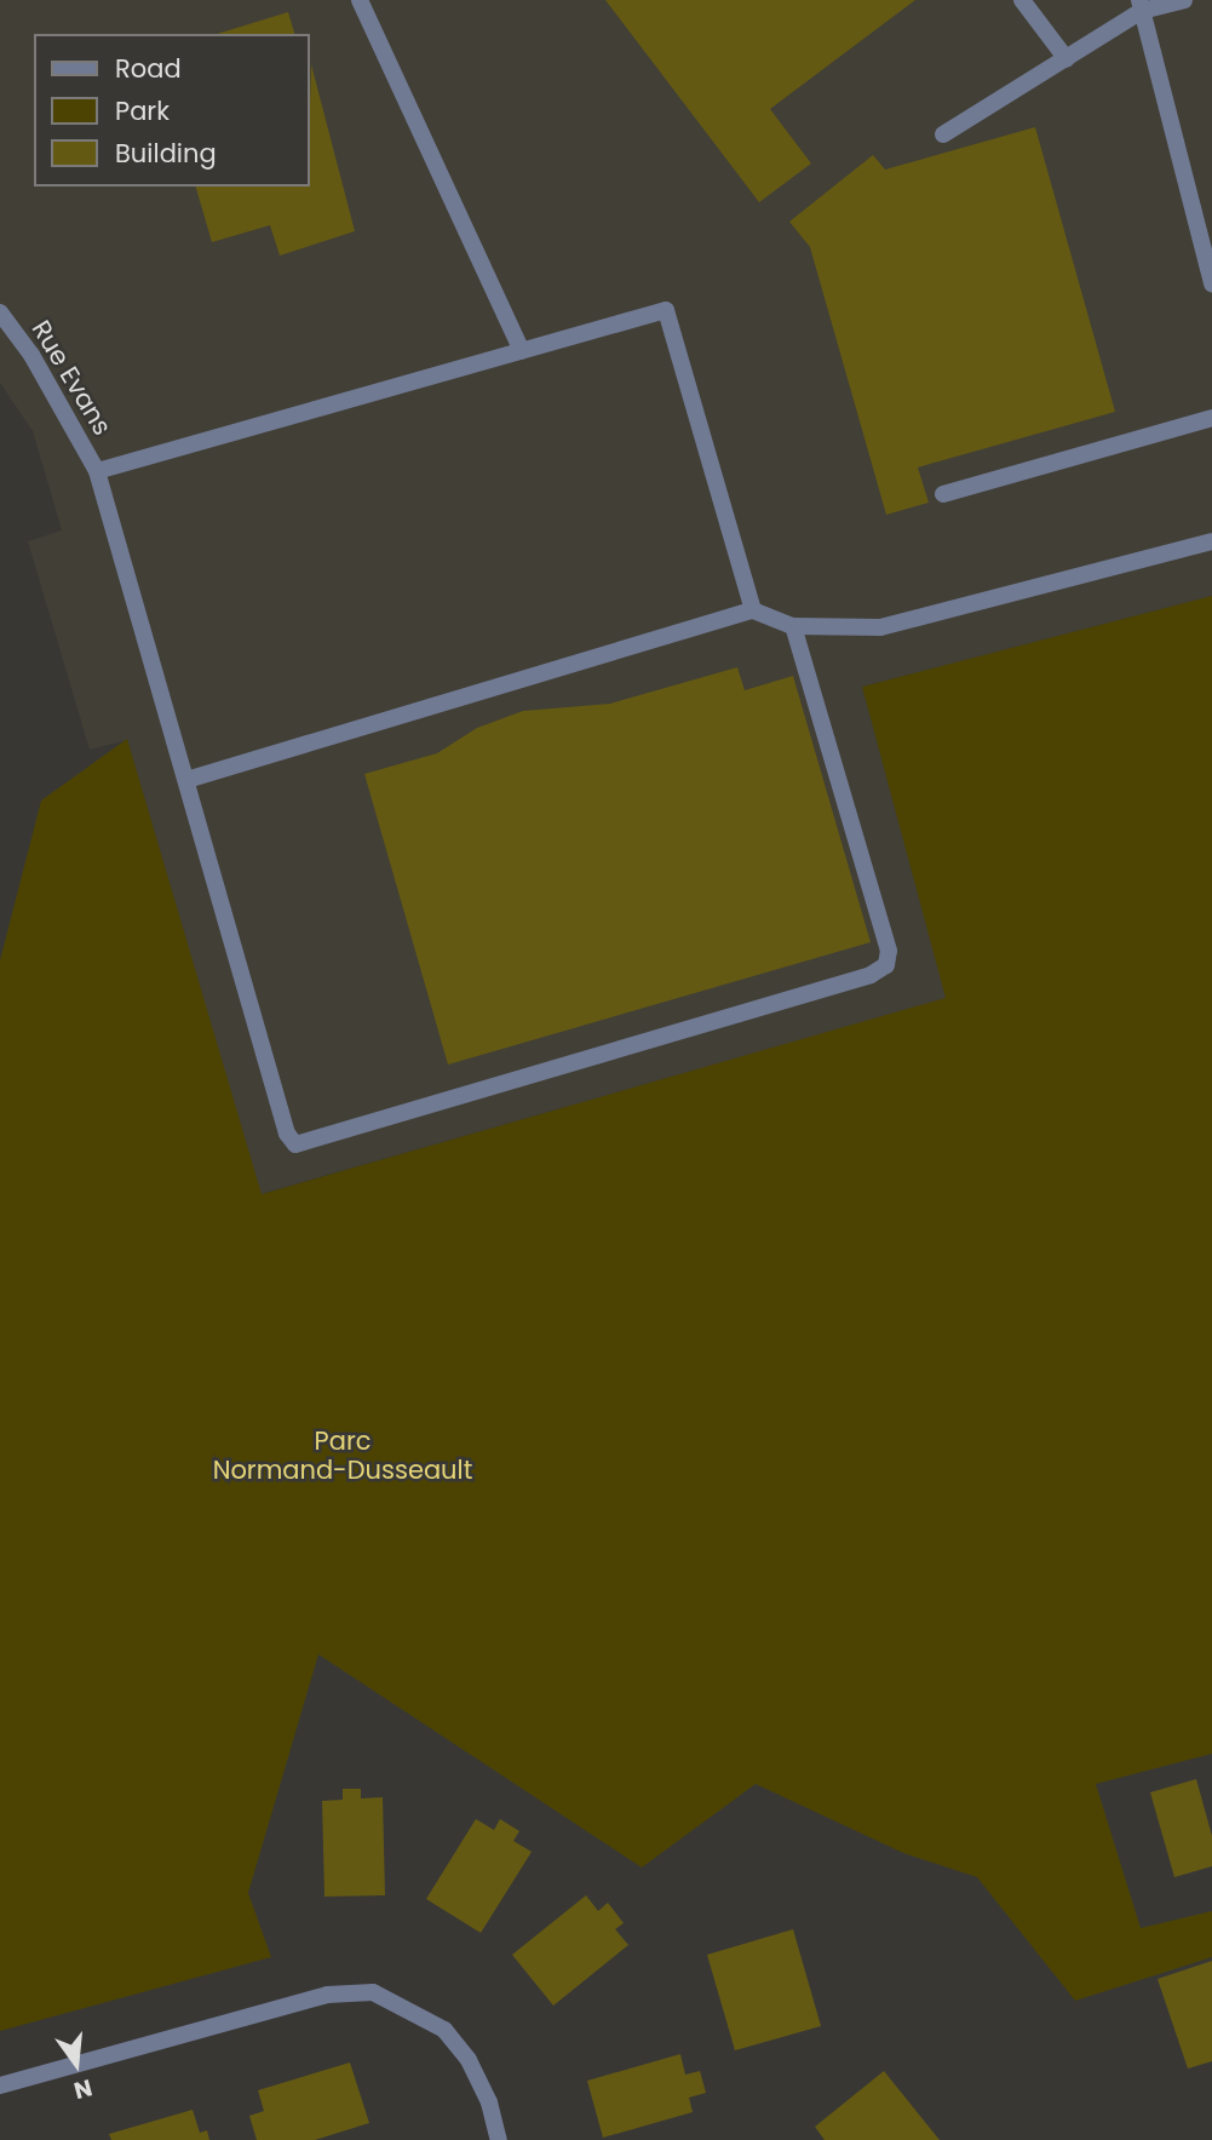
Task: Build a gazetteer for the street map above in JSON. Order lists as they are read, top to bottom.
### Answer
{
  "streets": {
    "street": ["Rue Evans"]
  },
  "parks": ["Parc Normand-Dusseault"],
  "legend": ["Road", "Park", "Building"],
  "north": "bottom"
}
